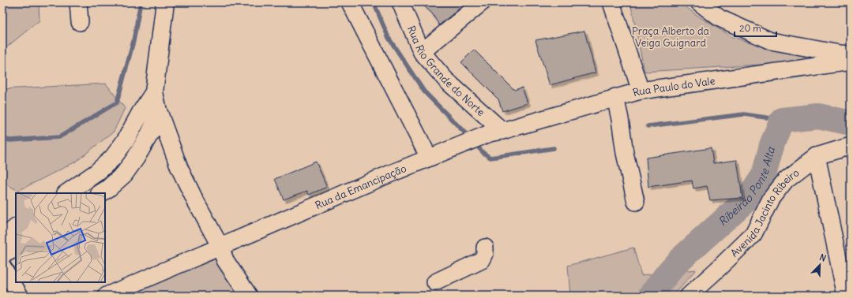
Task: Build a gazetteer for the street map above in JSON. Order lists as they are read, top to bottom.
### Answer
{
  "streets": {
    "street": [
      "Rua Rio Grande do Norte",
      "Rua Paulo do Vale",
      "Rua da Emancipação",
      "Avenida Jacinto Ribeiro"
    ]
  },
  "crossings": [
    ["Rua Rio Grande do Norte", "Rua Paulo do Vale"],
    ["Rua Rio Grande do Norte", "Rua da Emancipação"],
    ["Rua Paulo do Vale", "Rua da Emancipação"]
  ],
  "water": ["Ribeirão Ponte Alta"],
  "parks": ["Praça Alberto da Veiga Guignard"],
  "scale_bar": "20 m",
  "north": "top right"
}
